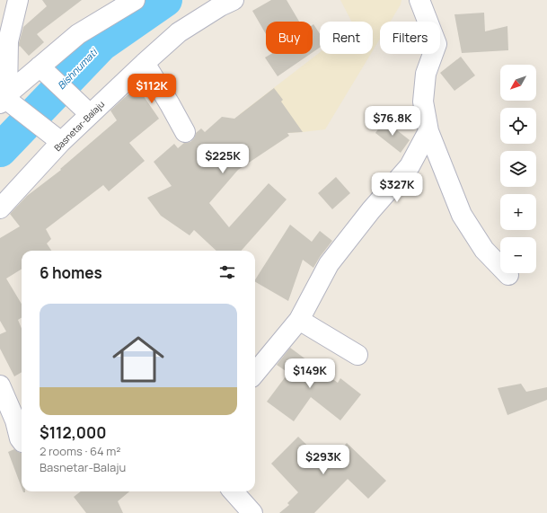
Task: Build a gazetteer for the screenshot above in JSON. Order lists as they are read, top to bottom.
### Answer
{
  "streets": {
    "street": ["Basnetar-Balaju"]
  },
  "water": ["Bishnumati"],
  "north": "bottom left",
  "page": {
    "chip": ["Buy", "Rent", "Filters"],
    "map_buttons": ["+", "−"],
    "price": [
      "$112K",
      "$76.8K",
      "$225K",
      "$327K",
      "$149K",
      "$293K"
    ],
    "heading": "6 homes",
    "list": [
      {
        "name": "$112,000",
        "note": "2 rooms · 64 m² · Basnetar-Balaju"
      }
    ]
  }
}
